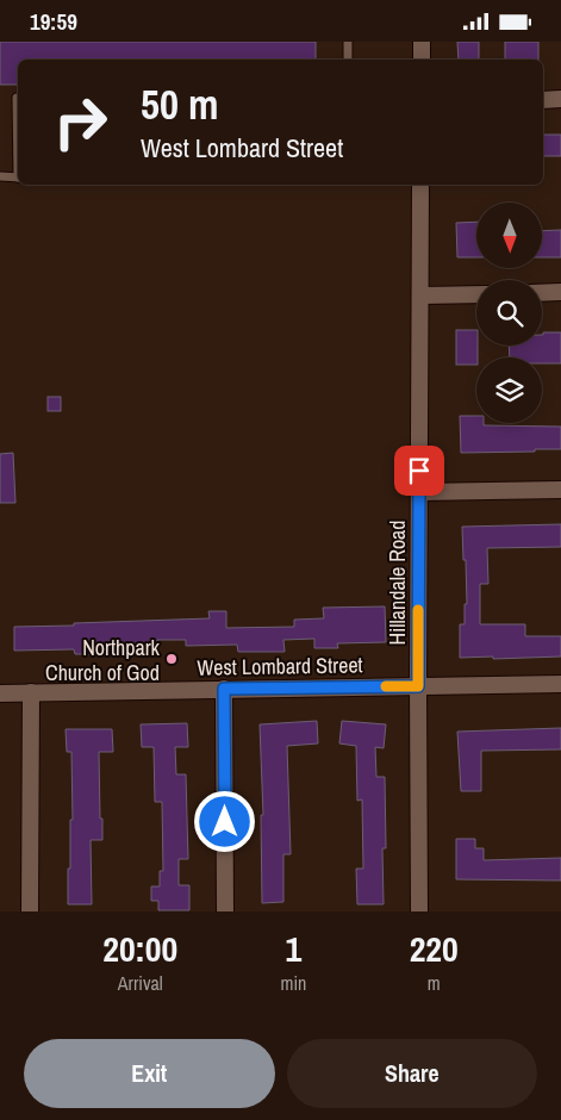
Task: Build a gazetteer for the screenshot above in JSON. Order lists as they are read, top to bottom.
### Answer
{
  "streets": {
    "street": ["Hillandale Road", "West Lombard Street"]
  },
  "crossings": [
    ["Hillandale Road", "West Lombard Street"]
  ],
  "places": ["Northpark Church of God"],
  "north": "bottom",
  "page": {
    "status": "19:59",
    "turn": ["50 m", "West Lombard Street"],
    "eta": [
      "20:00",
      "Arrival",
      "1",
      "min",
      "220",
      "m"
    ],
    "buttons": ["Exit", "Share"]
  }
}
